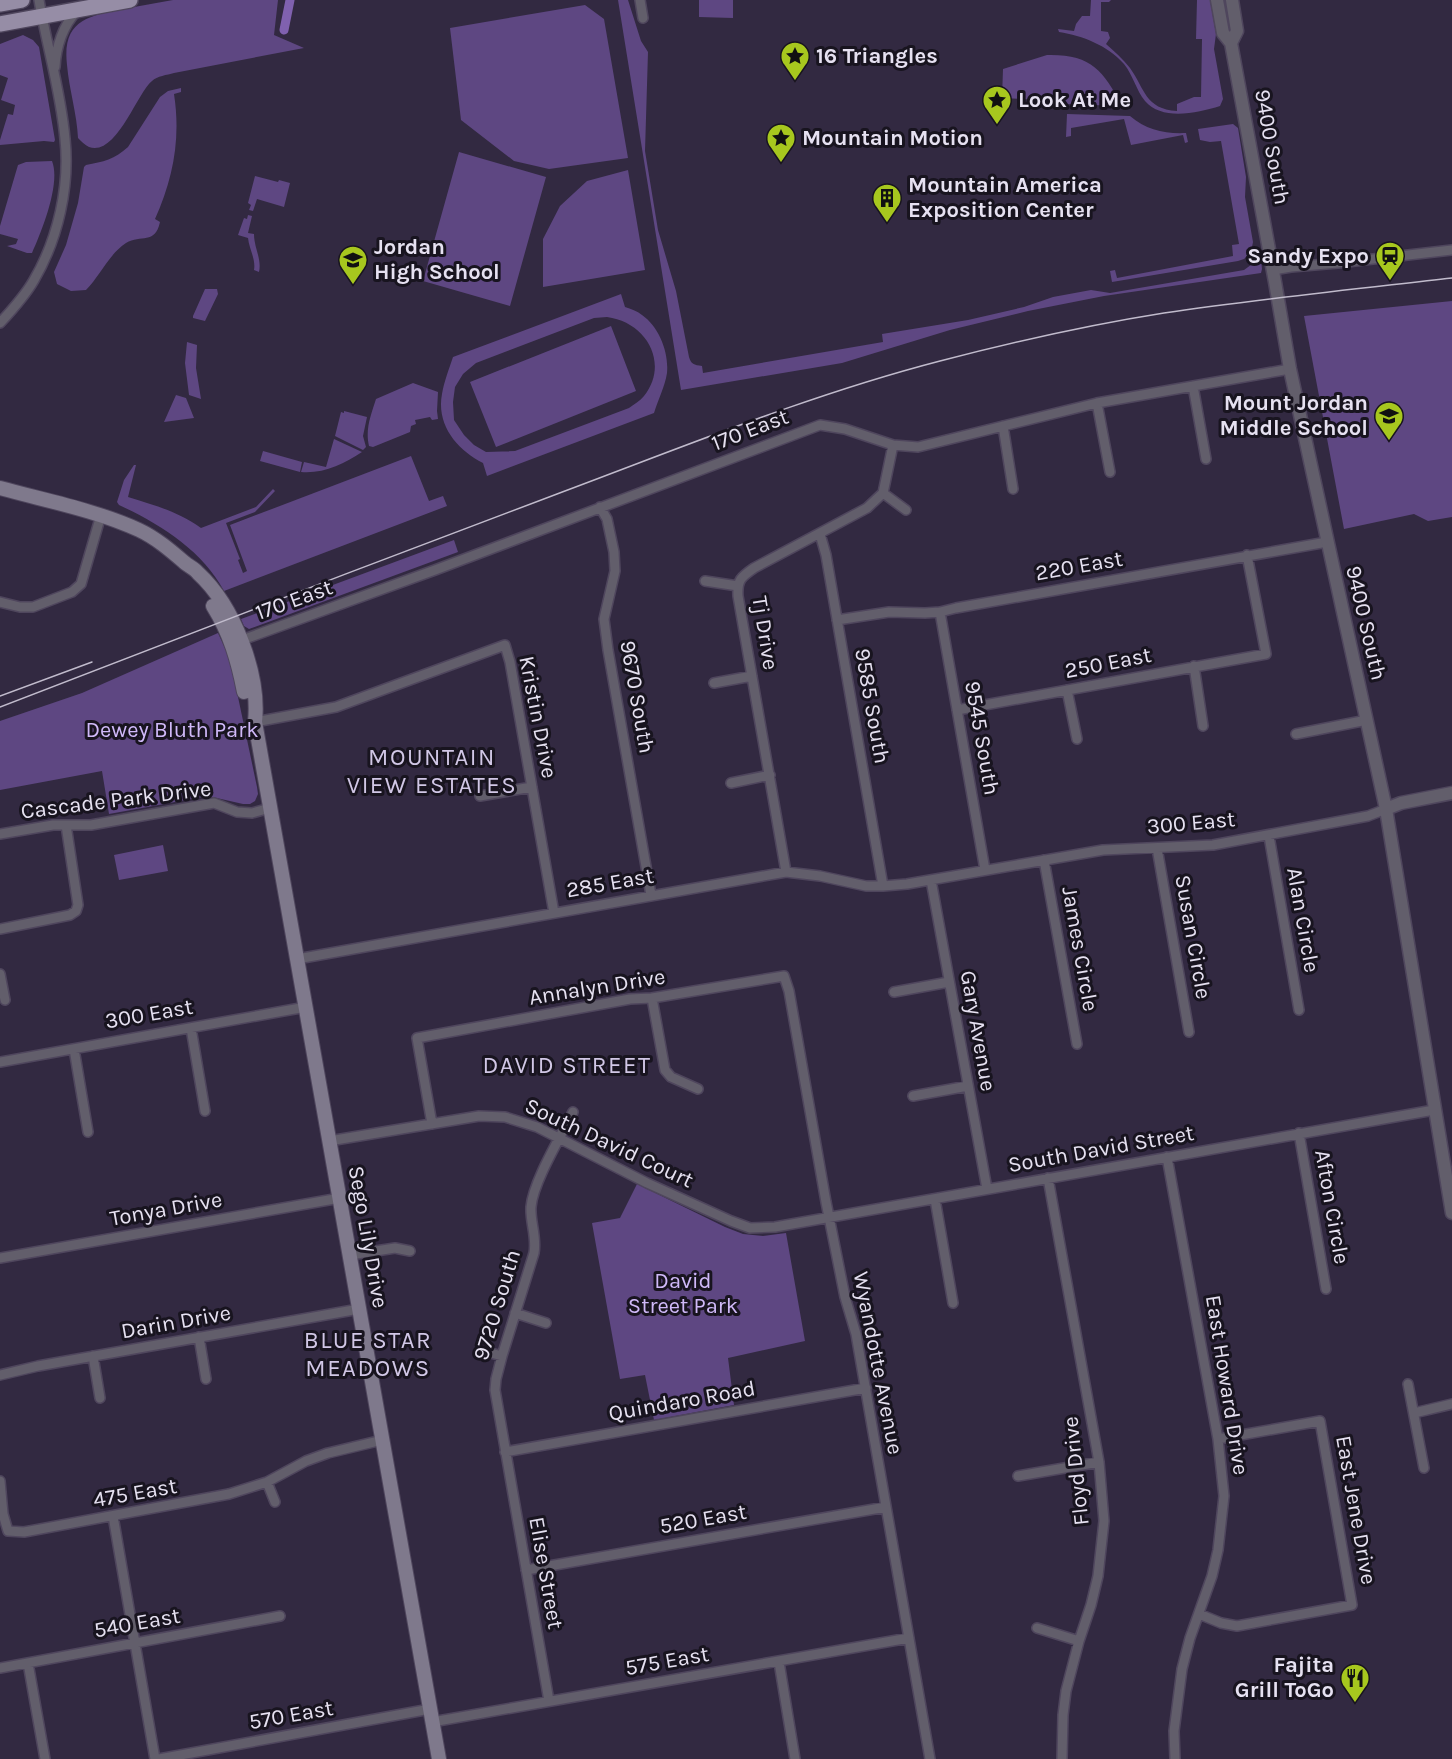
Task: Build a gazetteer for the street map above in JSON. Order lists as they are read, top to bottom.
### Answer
{
  "streets": {
    "main road": ["Sego Lily Drive"],
    "street": [
      "9400 South",
      "170 East",
      "220 East",
      "Tj Drive",
      "250 East",
      "9670 South",
      "9585 South",
      "Kristin Drive",
      "9545 South",
      "Cascade Park Drive",
      "300 East",
      "285 East",
      "Alan Circle",
      "Susan Circle",
      "James Circle",
      "Annalyn Drive",
      "Gary Avenue",
      "South David Court",
      "South David Street",
      "Afton Circle",
      "Tonya Drive",
      "9720 South",
      "Darin Drive",
      "Wyandotte Avenue",
      "East Howard Drive",
      "Quindaro Road",
      "Floyd Drive",
      "475 East",
      "East Jene Drive",
      "520 East",
      "Elise Street",
      "540 East",
      "575 East",
      "570 East"
    ]
  },
  "crossings": [
    ["9400 South", "170 East"],
    ["9400 South", "220 East"],
    ["9400 South", "300 East"],
    ["9400 South", "South David Street"],
    ["170 East", "9670 South"],
    ["170 East", "Sego Lily Drive"],
    ["220 East", "250 East"],
    ["220 East", "9585 South"],
    ["220 East", "9545 South"],
    ["Tj Drive", "9585 South"],
    ["Tj Drive", "285 East"],
    ["250 East", "9545 South"],
    ["9670 South", "285 East"],
    ["9585 South", "285 East"],
    ["Kristin Drive", "285 East"],
    ["Kristin Drive", "Sego Lily Drive"],
    ["9545 South", "300 East"],
    ["Cascade Park Drive", "Sego Lily Drive"],
    ["300 East", "285 East"],
    ["300 East", "Alan Circle"],
    ["300 East", "Susan Circle"],
    ["300 East", "James Circle"],
    ["300 East", "Gary Avenue"],
    ["300 East", "Sego Lily Drive"],
    ["285 East", "Gary Avenue"],
    ["285 East", "Sego Lily Drive"],
    ["Annalyn Drive", "South David Court"],
    ["Annalyn Drive", "Wyandotte Avenue"],
    ["Gary Avenue", "South David Street"],
    ["South David Court", "South David Street"],
    ["South David Court", "9720 South"],
    ["South David Street", "Afton Circle"],
    ["South David Street", "Wyandotte Avenue"],
    ["South David Street", "East Howard Drive"],
    ["South David Street", "Floyd Drive"],
    ["Tonya Drive", "Sego Lily Drive"],
    ["Sego Lily Drive", "Darin Drive"],
    ["Sego Lily Drive", "475 East"],
    ["Sego Lily Drive", "575 East"],
    ["Sego Lily Drive", "570 East"],
    ["9720 South", "Quindaro Road"],
    ["9720 South", "Elise Street"],
    ["Wyandotte Avenue", "Quindaro Road"],
    ["Wyandotte Avenue", "520 East"],
    ["Wyandotte Avenue", "575 East"],
    ["East Howard Drive", "East Jene Drive"],
    ["Quindaro Road", "Elise Street"],
    ["520 East", "Elise Street"],
    ["Elise Street", "575 East"],
    ["575 East", "570 East"]
  ],
  "districts": ["MOUNTAIN VIEW ESTATES", "DAVID STREET", "BLUE STAR MEADOWS"],
  "parks": ["Dewey Bluth Park", "David Street Park"],
  "places": {
    "place": ["16 Triangles", "Look At Me", "Mountain Motion"],
    "building": ["Mountain America Exposition Center"],
    "station": ["Sandy Expo"],
    "school or university": ["Jordan High School", "Mount Jordan Middle School"],
    "restaurant": ["Fajita Grill ToGo"]
  }
}
